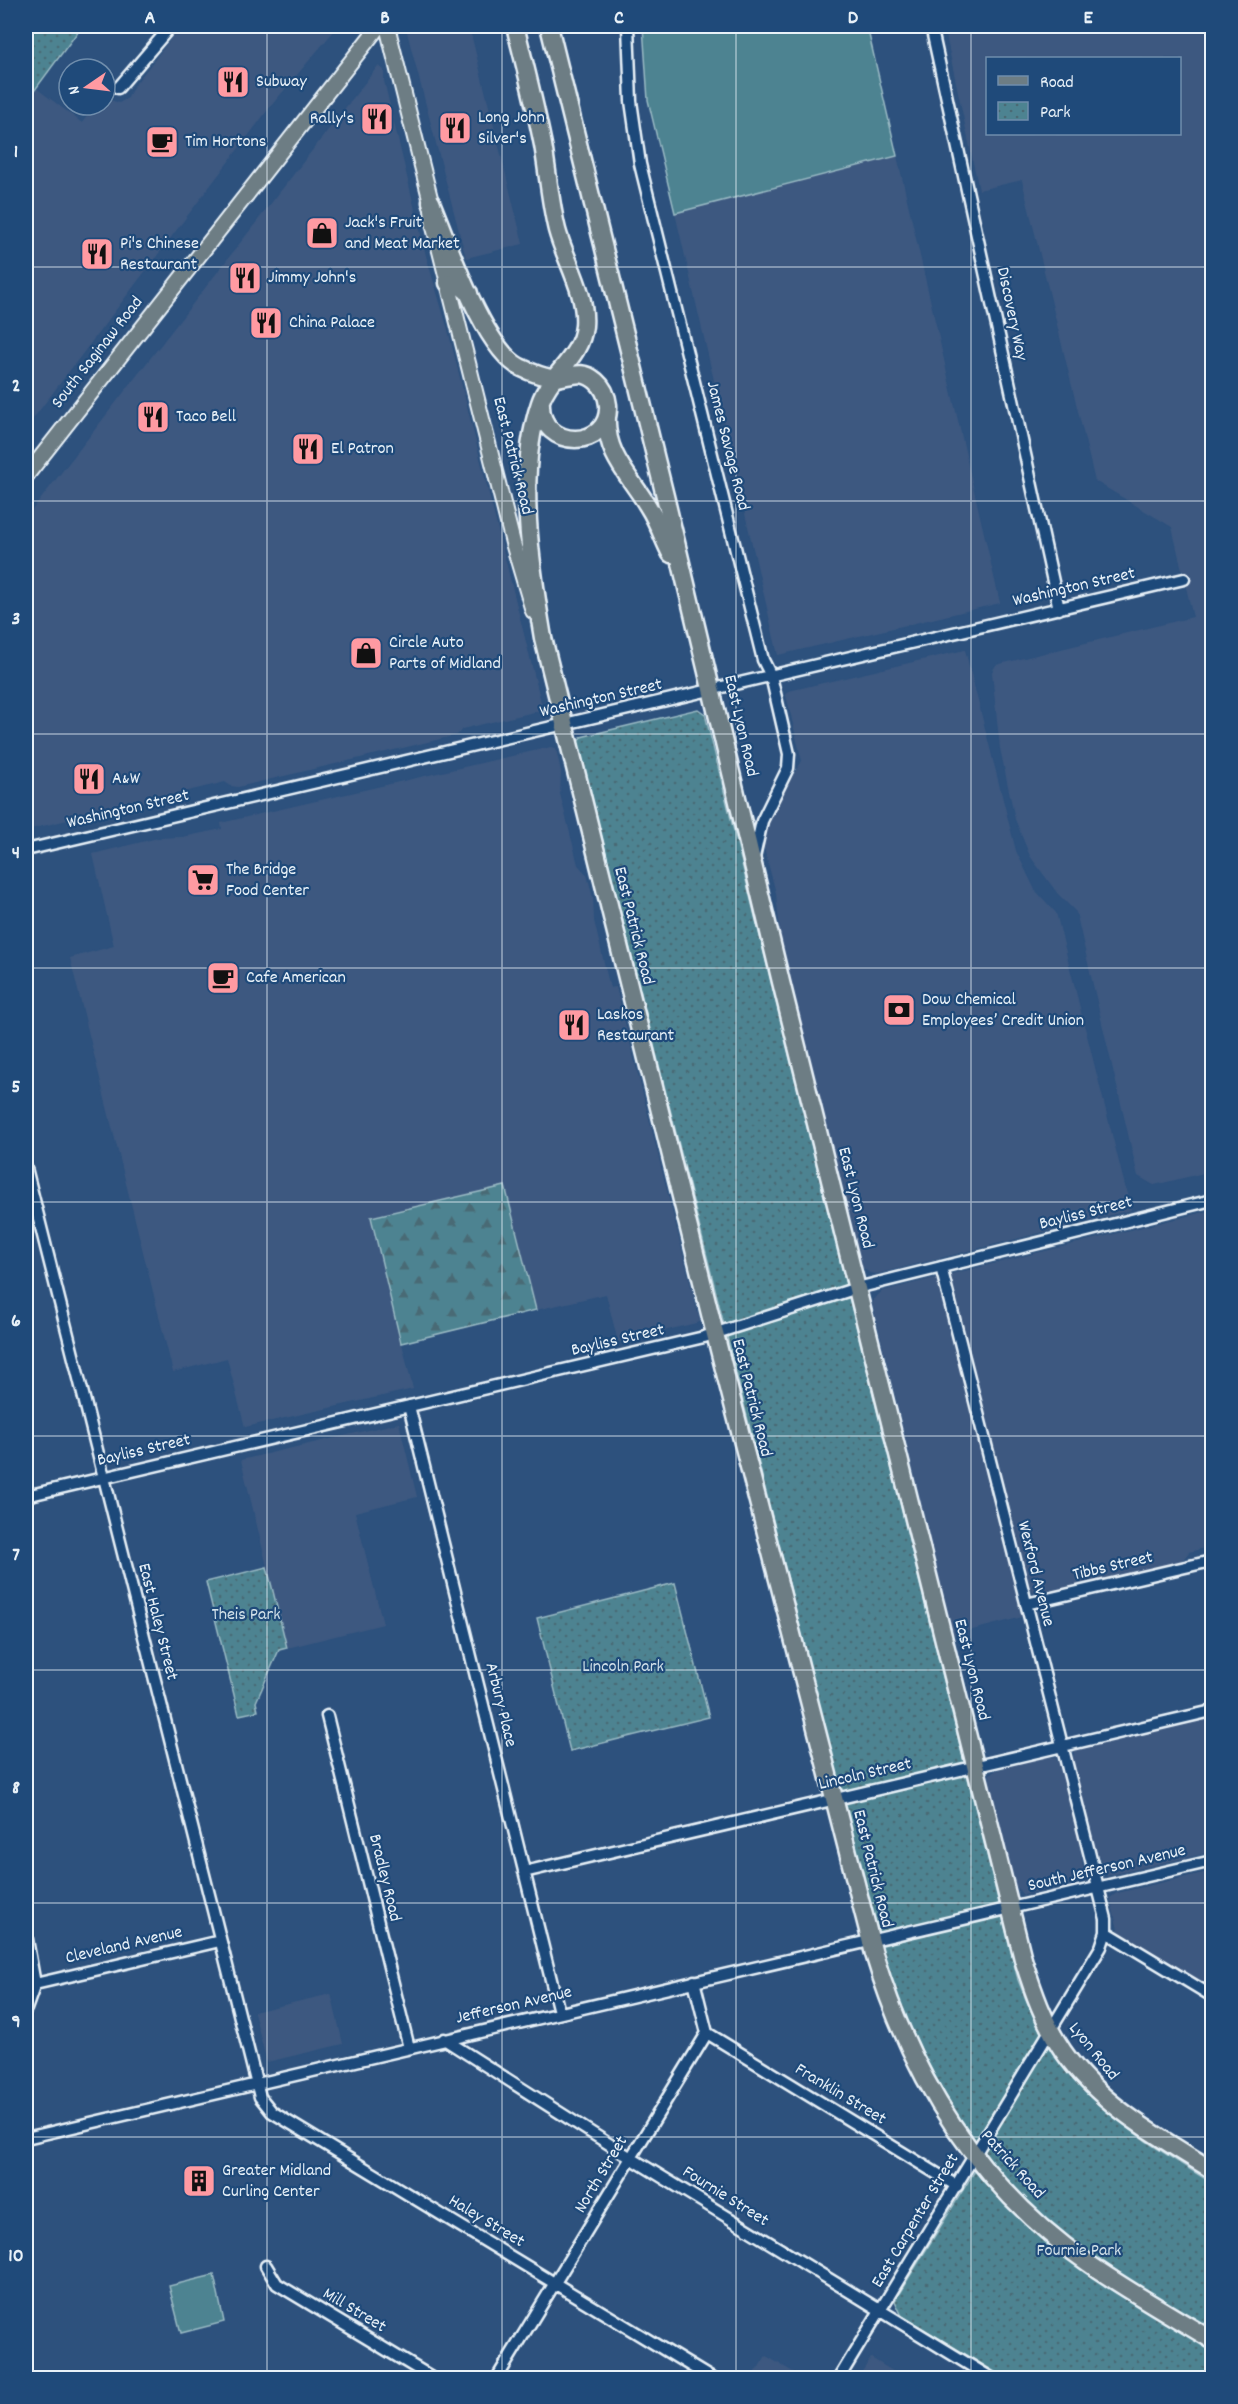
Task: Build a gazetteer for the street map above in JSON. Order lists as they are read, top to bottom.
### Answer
{
  "streets": {
    "highway": [
      "East Patrick Road",
      "East Lyon Road",
      "Lyon Road",
      "Patrick Road"
    ],
    "main road": ["South Saginaw Road"],
    "street": [
      "Discovery Way",
      "James Savage Road",
      "Washington Street",
      "Bayliss Street",
      "Tibbs Street",
      "Wexford Avenue",
      "East Haley Street",
      "Arbury Place",
      "Lincoln Street",
      "South Jefferson Avenue",
      "Bradley Road",
      "Cleveland Avenue",
      "Jefferson Avenue",
      "Franklin Street",
      "North Street",
      "Fournie Street",
      "East Carpenter Street",
      "Haley Street",
      "Mill Street"
    ]
  },
  "crossings": [
    ["Discovery Way", "Washington Street"],
    ["James Savage Road", "Washington Street"],
    ["James Savage Road", "East Lyon Road"],
    ["East Patrick Road", "Washington Street"],
    ["East Patrick Road", "Bayliss Street"],
    ["East Patrick Road", "Lincoln Street"],
    ["East Patrick Road", "Jefferson Avenue"],
    ["East Patrick Road", "Patrick Road"],
    ["Washington Street", "East Lyon Road"],
    ["East Lyon Road", "Bayliss Street"],
    ["East Lyon Road", "Lincoln Street"],
    ["East Lyon Road", "South Jefferson Avenue"],
    ["East Lyon Road", "Jefferson Avenue"],
    ["East Lyon Road", "Lyon Road"],
    ["Bayliss Street", "Wexford Avenue"],
    ["Bayliss Street", "East Haley Street"],
    ["Bayliss Street", "Arbury Place"],
    ["Tibbs Street", "Wexford Avenue"],
    ["Wexford Avenue", "Lincoln Street"],
    ["Wexford Avenue", "South Jefferson Avenue"],
    ["East Haley Street", "Cleveland Avenue"],
    ["East Haley Street", "Jefferson Avenue"],
    ["East Haley Street", "Haley Street"],
    ["Arbury Place", "Lincoln Street"],
    ["Arbury Place", "Jefferson Avenue"],
    ["South Jefferson Avenue", "Jefferson Avenue"],
    ["South Jefferson Avenue", "Lyon Road"],
    ["Bradley Road", "Jefferson Avenue"],
    ["Jefferson Avenue", "Lyon Road"],
    ["Jefferson Avenue", "Patrick Road"],
    ["Jefferson Avenue", "Fournie Street"],
    ["Jefferson Avenue", "Haley Street"],
    ["Lyon Road", "East Carpenter Street"],
    ["Franklin Street", "North Street"],
    ["Franklin Street", "East Carpenter Street"],
    ["Patrick Road", "East Carpenter Street"],
    ["North Street", "Fournie Street"],
    ["North Street", "Haley Street"],
    ["Fournie Street", "East Carpenter Street"]
  ],
  "parks": ["Theis Park", "Lincoln Park", "Fournie Park"],
  "places": {
    "restaurant": [
      "Subway",
      "Rally's",
      "Long John Silver's",
      "Pi's Chinese Restaurant",
      "Jimmy John's",
      "China Palace",
      "Taco Bell",
      "El Patron",
      "A&W",
      "Laskos Restaurant"
    ],
    "cafe": ["Tim Hortons", "Cafe American"],
    "shop": ["Jack's Fruit and Meat Market", "Circle Auto Parts of Midland"],
    "supermarket": ["The Bridge Food Center"],
    "bank": ["Dow Chemical Employees’ Credit Union"],
    "building": ["Greater Midland Curling Center"]
  },
  "legend": ["Road", "Park"],
  "north": "left",
  "grid": {
    "columns": [
      "A",
      "B",
      "C",
      "D",
      "E"
    ],
    "rows": [
      "1",
      "2",
      "3",
      "4",
      "5",
      "6",
      "7",
      "8",
      "9",
      "10"
    ]
  }
}
